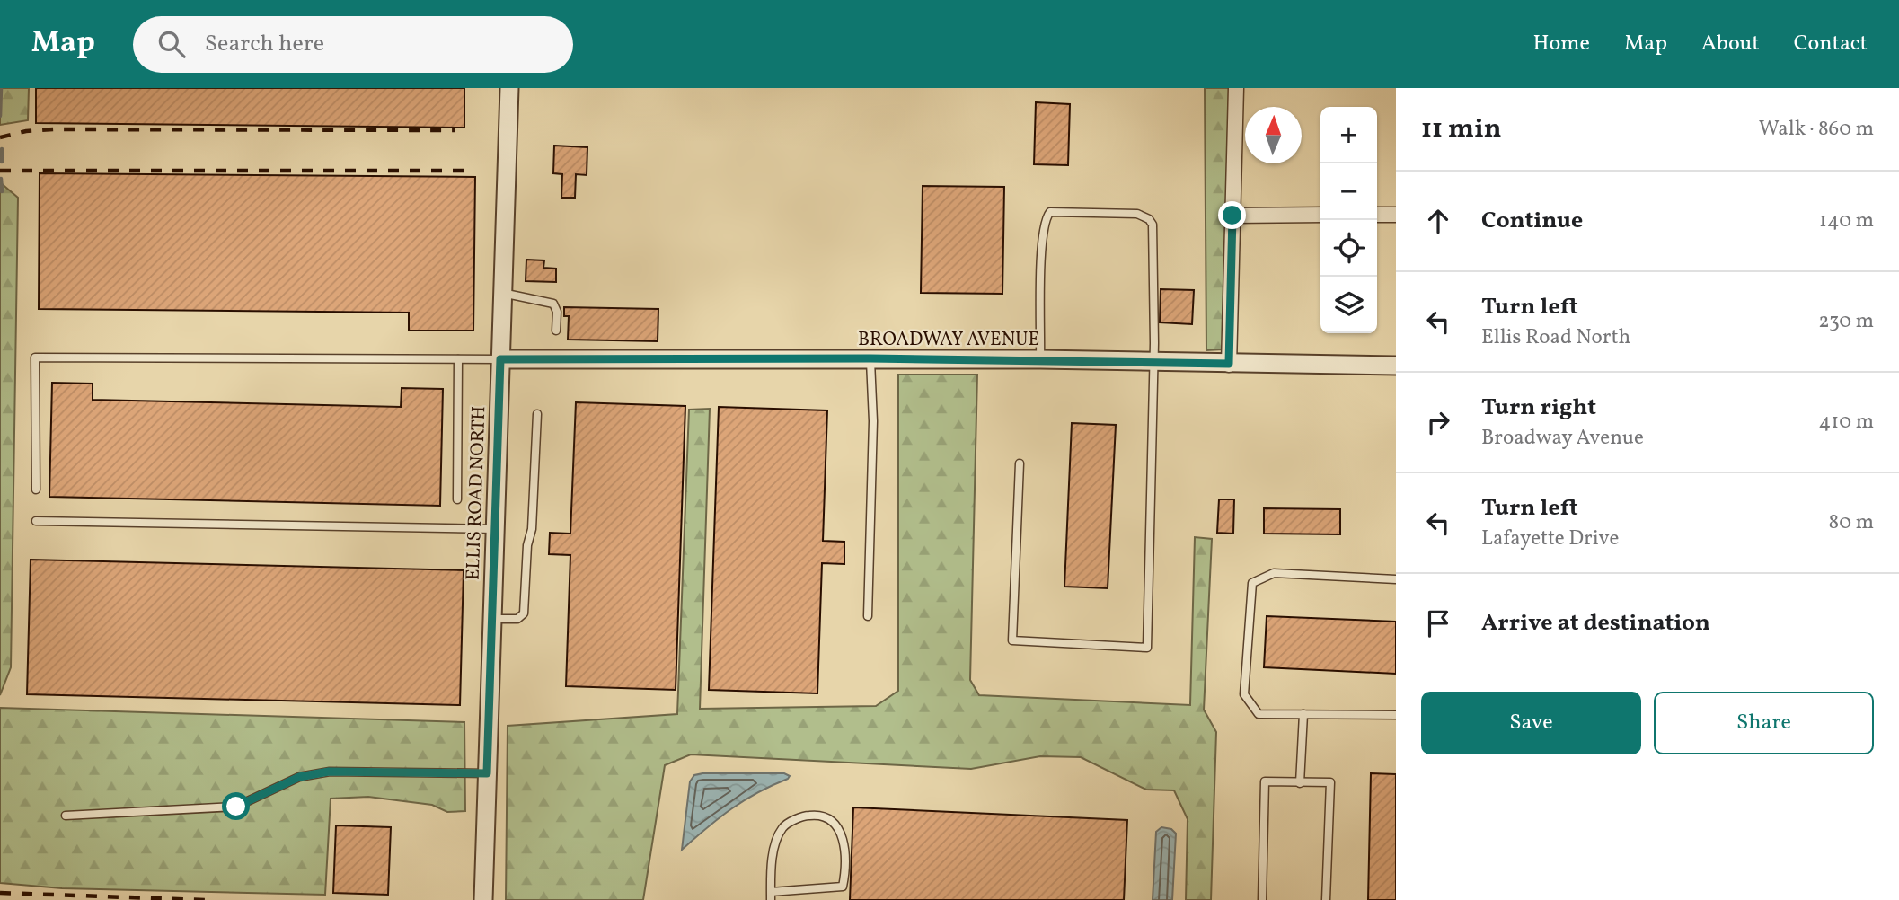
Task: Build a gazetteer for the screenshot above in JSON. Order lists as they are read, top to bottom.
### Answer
{
  "streets": {
    "street": ["BROADWAY AVENUE", "ELLIS ROAD NORTH"]
  },
  "crossings": [
    ["BROADWAY AVENUE", "ELLIS ROAD NORTH"]
  ],
  "north": "top",
  "page": {
    "header": "Map",
    "search": "Search here",
    "nav": [
      "Home",
      "Map",
      "About",
      "Contact"
    ],
    "heading": ["11 min", "Walk · 860 m"],
    "map_buttons": ["+", "−"],
    "list": [
      ["Continue", "140 m"],
      ["Turn left", "Ellis Road North", "230 m"],
      ["Turn right", "Broadway Avenue", "410 m"],
      ["Turn left", "Lafayette Drive", "80 m"],
      "Arrive at destination"
    ],
    "buttons": ["Save", "Share"]
  }
}
